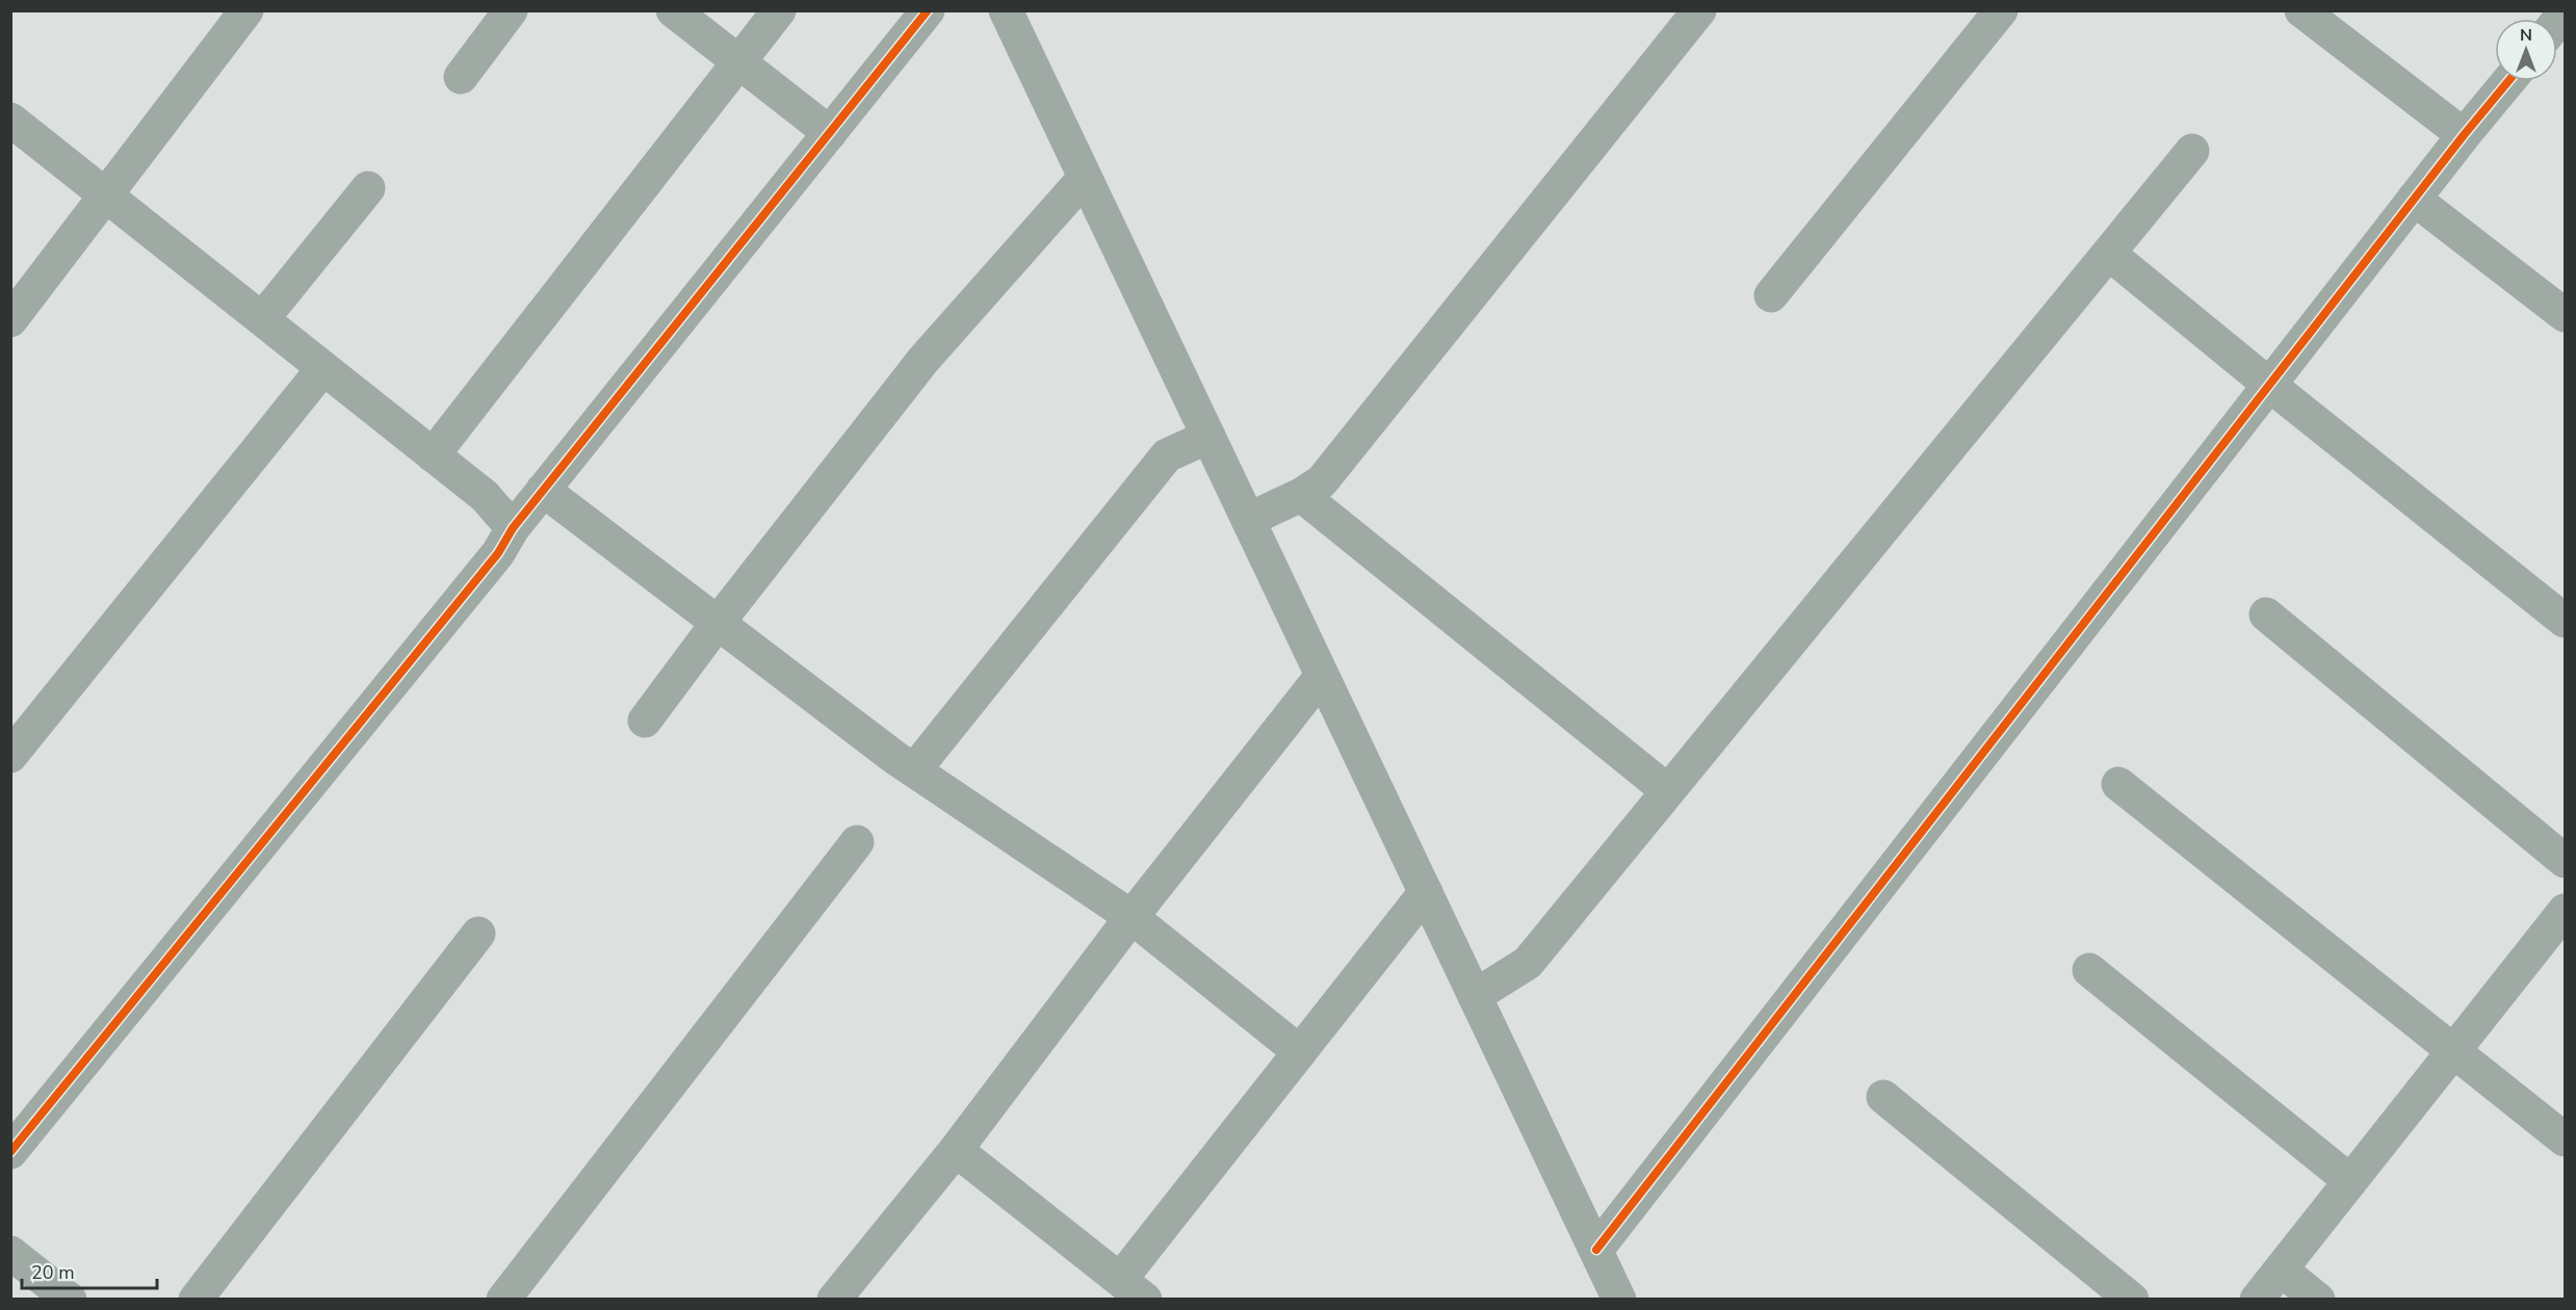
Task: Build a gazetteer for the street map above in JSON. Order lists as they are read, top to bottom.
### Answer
{
  "scale_bar": "20 m",
  "north": "top"
}
